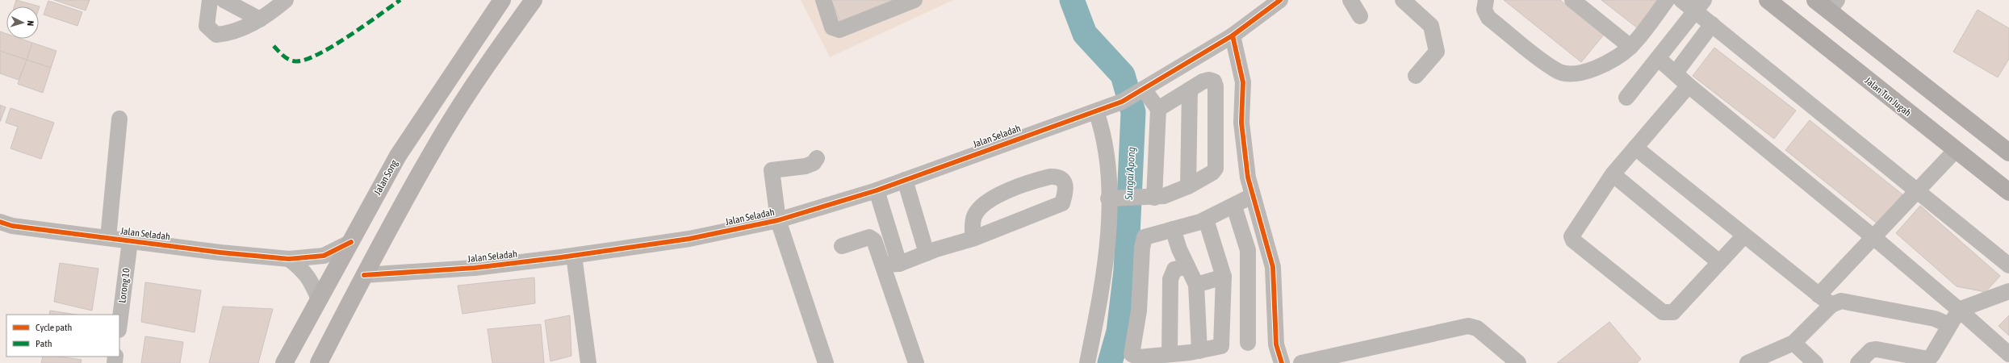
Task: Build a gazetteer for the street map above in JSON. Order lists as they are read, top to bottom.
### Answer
{
  "streets": {
    "highway": ["Jalan Tun Jugah"],
    "main road": ["Jalan Song"],
    "street": ["Jalan Seladah", "Lorong 10"]
  },
  "crossings": [
    ["Jalan Seladah", "Jalan Song"],
    ["Jalan Seladah", "Lorong 10"]
  ],
  "water": ["Sungai Apong"],
  "legend": ["Cycle path", "Path"],
  "north": "right"
}
